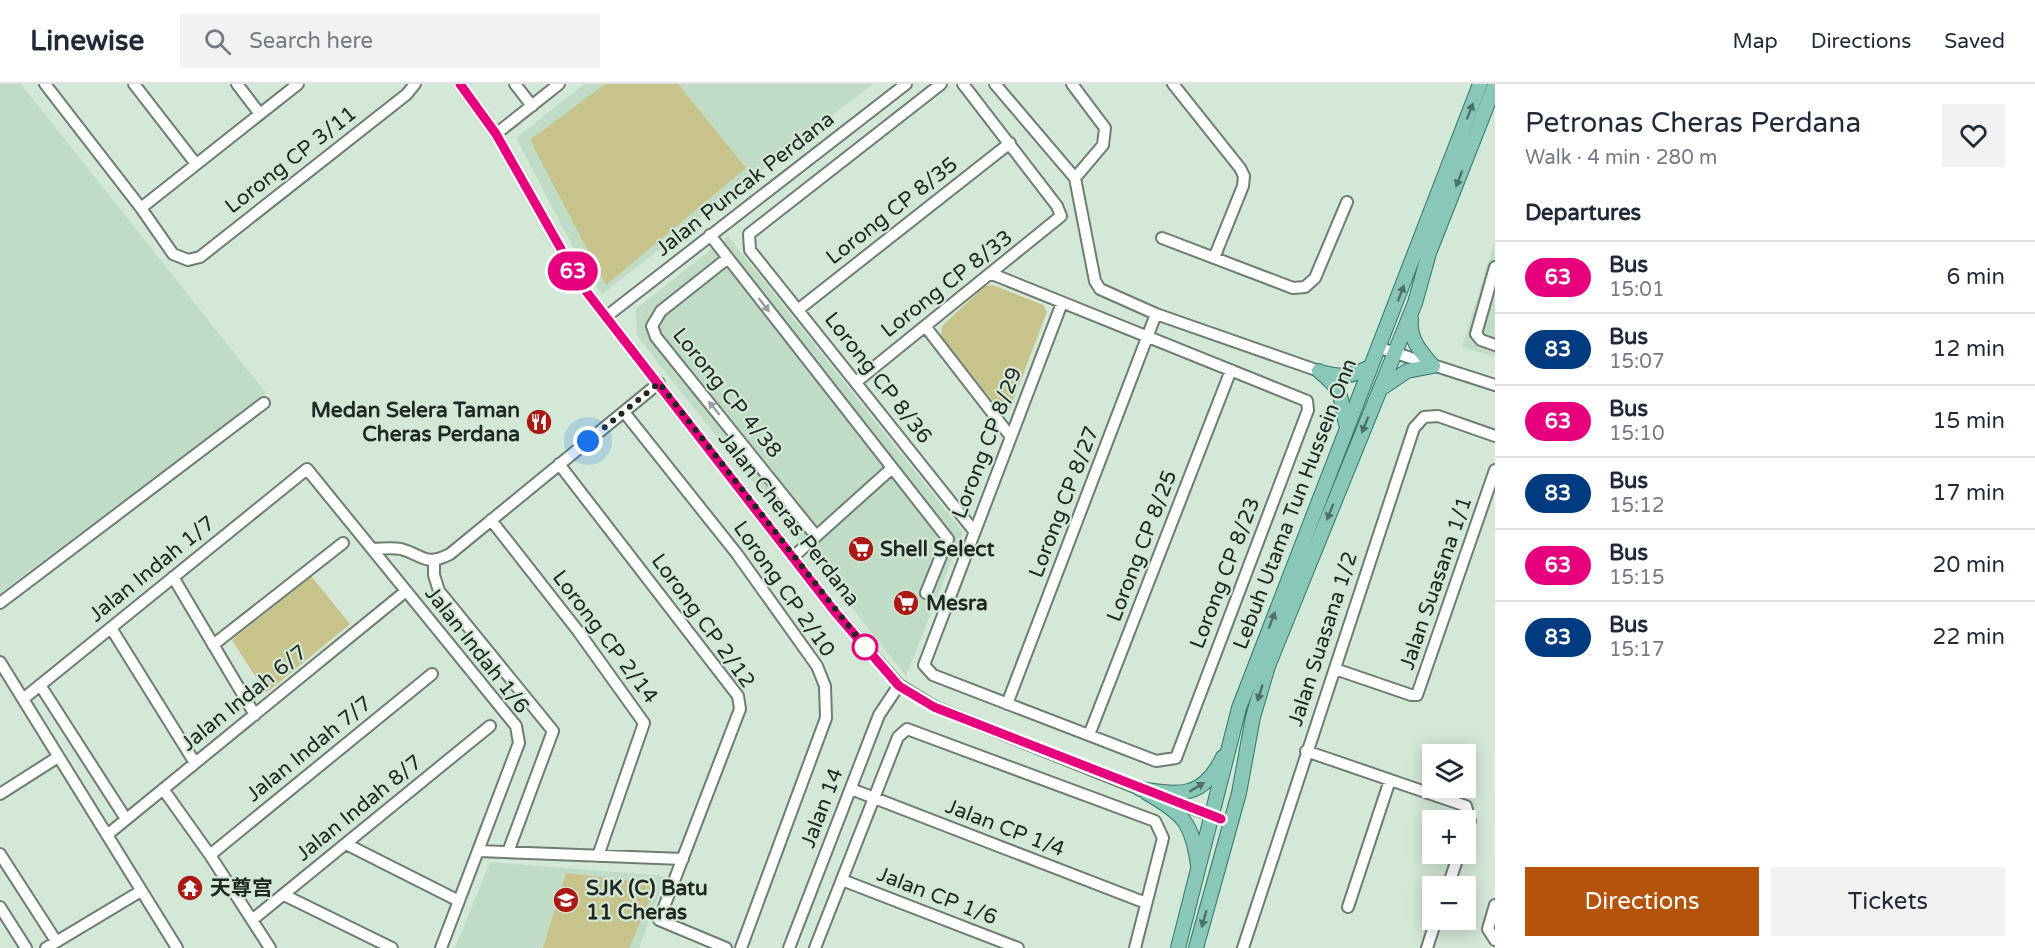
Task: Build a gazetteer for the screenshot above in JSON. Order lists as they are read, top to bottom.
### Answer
{
  "streets": {
    "main road": ["Lebuh Utama Tun Hussein Onn"],
    "street": [
      "Lorong CP 3/11",
      "Jalan Puncak Perdana",
      "Lorong CP 8/35",
      "Lorong CP 8/33",
      "Lorong CP 8/36",
      "Lorong CP 4/38",
      "Lorong CP 8/29",
      "Lorong CP 8/27",
      "Jalan Cheras Perdana",
      "Lorong CP 8/25",
      "Jalan Indah 1/7",
      "Lorong CP 8/23",
      "Jalan Suasana 1/1",
      "Lorong CP 2/10",
      "Lorong CP 2/12",
      "Lorong CP 2/14",
      "Jalan Suasana 1/2",
      "Jalan Indah 1/6",
      "Jalan Indah 6/7",
      "Jalan Indah 7/7",
      "Jalan Indah 8/7",
      "Jalan 14",
      "Jalan CP 1/4",
      "Jalan CP 1/6"
    ]
  },
  "crossings": [
    ["Jalan Puncak Perdana", "Jalan Cheras Perdana"],
    ["Lorong CP 8/35", "Lorong CP 8/33"],
    ["Lorong CP 8/35", "Lorong CP 8/36"],
    ["Lorong CP 8/33", "Lorong CP 8/36"],
    ["Lorong CP 8/36", "Lorong CP 8/29"],
    ["Lorong CP 8/29", "Lorong CP 8/27"],
    ["Lebuh Utama Tun Hussein Onn", "Jalan Cheras Perdana"],
    ["Jalan Cheras Perdana", "Jalan 14"],
    ["Lorong CP 8/25", "Lorong CP 8/23"],
    ["Jalan Indah 1/7", "Jalan Indah 1/6"],
    ["Jalan Suasana 1/1", "Jalan Suasana 1/2"],
    ["Jalan Indah 1/6", "Jalan Indah 6/7"],
    ["Jalan 14", "Jalan CP 1/4"]
  ],
  "places": {
    "restaurant": ["Medan Selera Taman Cheras Perdana"],
    "supermarket": ["Shell Select", "Mesra"],
    "temple": ["天尊宫"],
    "school or university": ["SJK (C) Batu 11 Cheras"]
  },
  "lines": ["bus line 63"],
  "page": {
    "header": "Linewise",
    "search": "Search here",
    "nav": ["Map", "Directions", "Saved"],
    "on_map": "63",
    "heading": [
      ["Petronas Cheras Perdana", "Walk · 4 min · 280 m"],
      "Departures"
    ],
    "list": [
      {
        "mark": "63",
        "name": "Bus",
        "note": "15:01",
        "value": "6 min"
      },
      {
        "mark": "83",
        "name": "Bus",
        "note": "15:07",
        "value": "12 min"
      },
      {
        "mark": "63",
        "name": "Bus",
        "note": "15:10",
        "value": "15 min"
      },
      {
        "mark": "83",
        "name": "Bus",
        "note": "15:12",
        "value": "17 min"
      },
      {
        "mark": "63",
        "name": "Bus",
        "note": "15:15",
        "value": "20 min"
      },
      {
        "mark": "83",
        "name": "Bus",
        "note": "15:17",
        "value": "22 min"
      }
    ],
    "map_buttons": ["+", "−"],
    "buttons": ["Directions", "Tickets"]
  }
}
